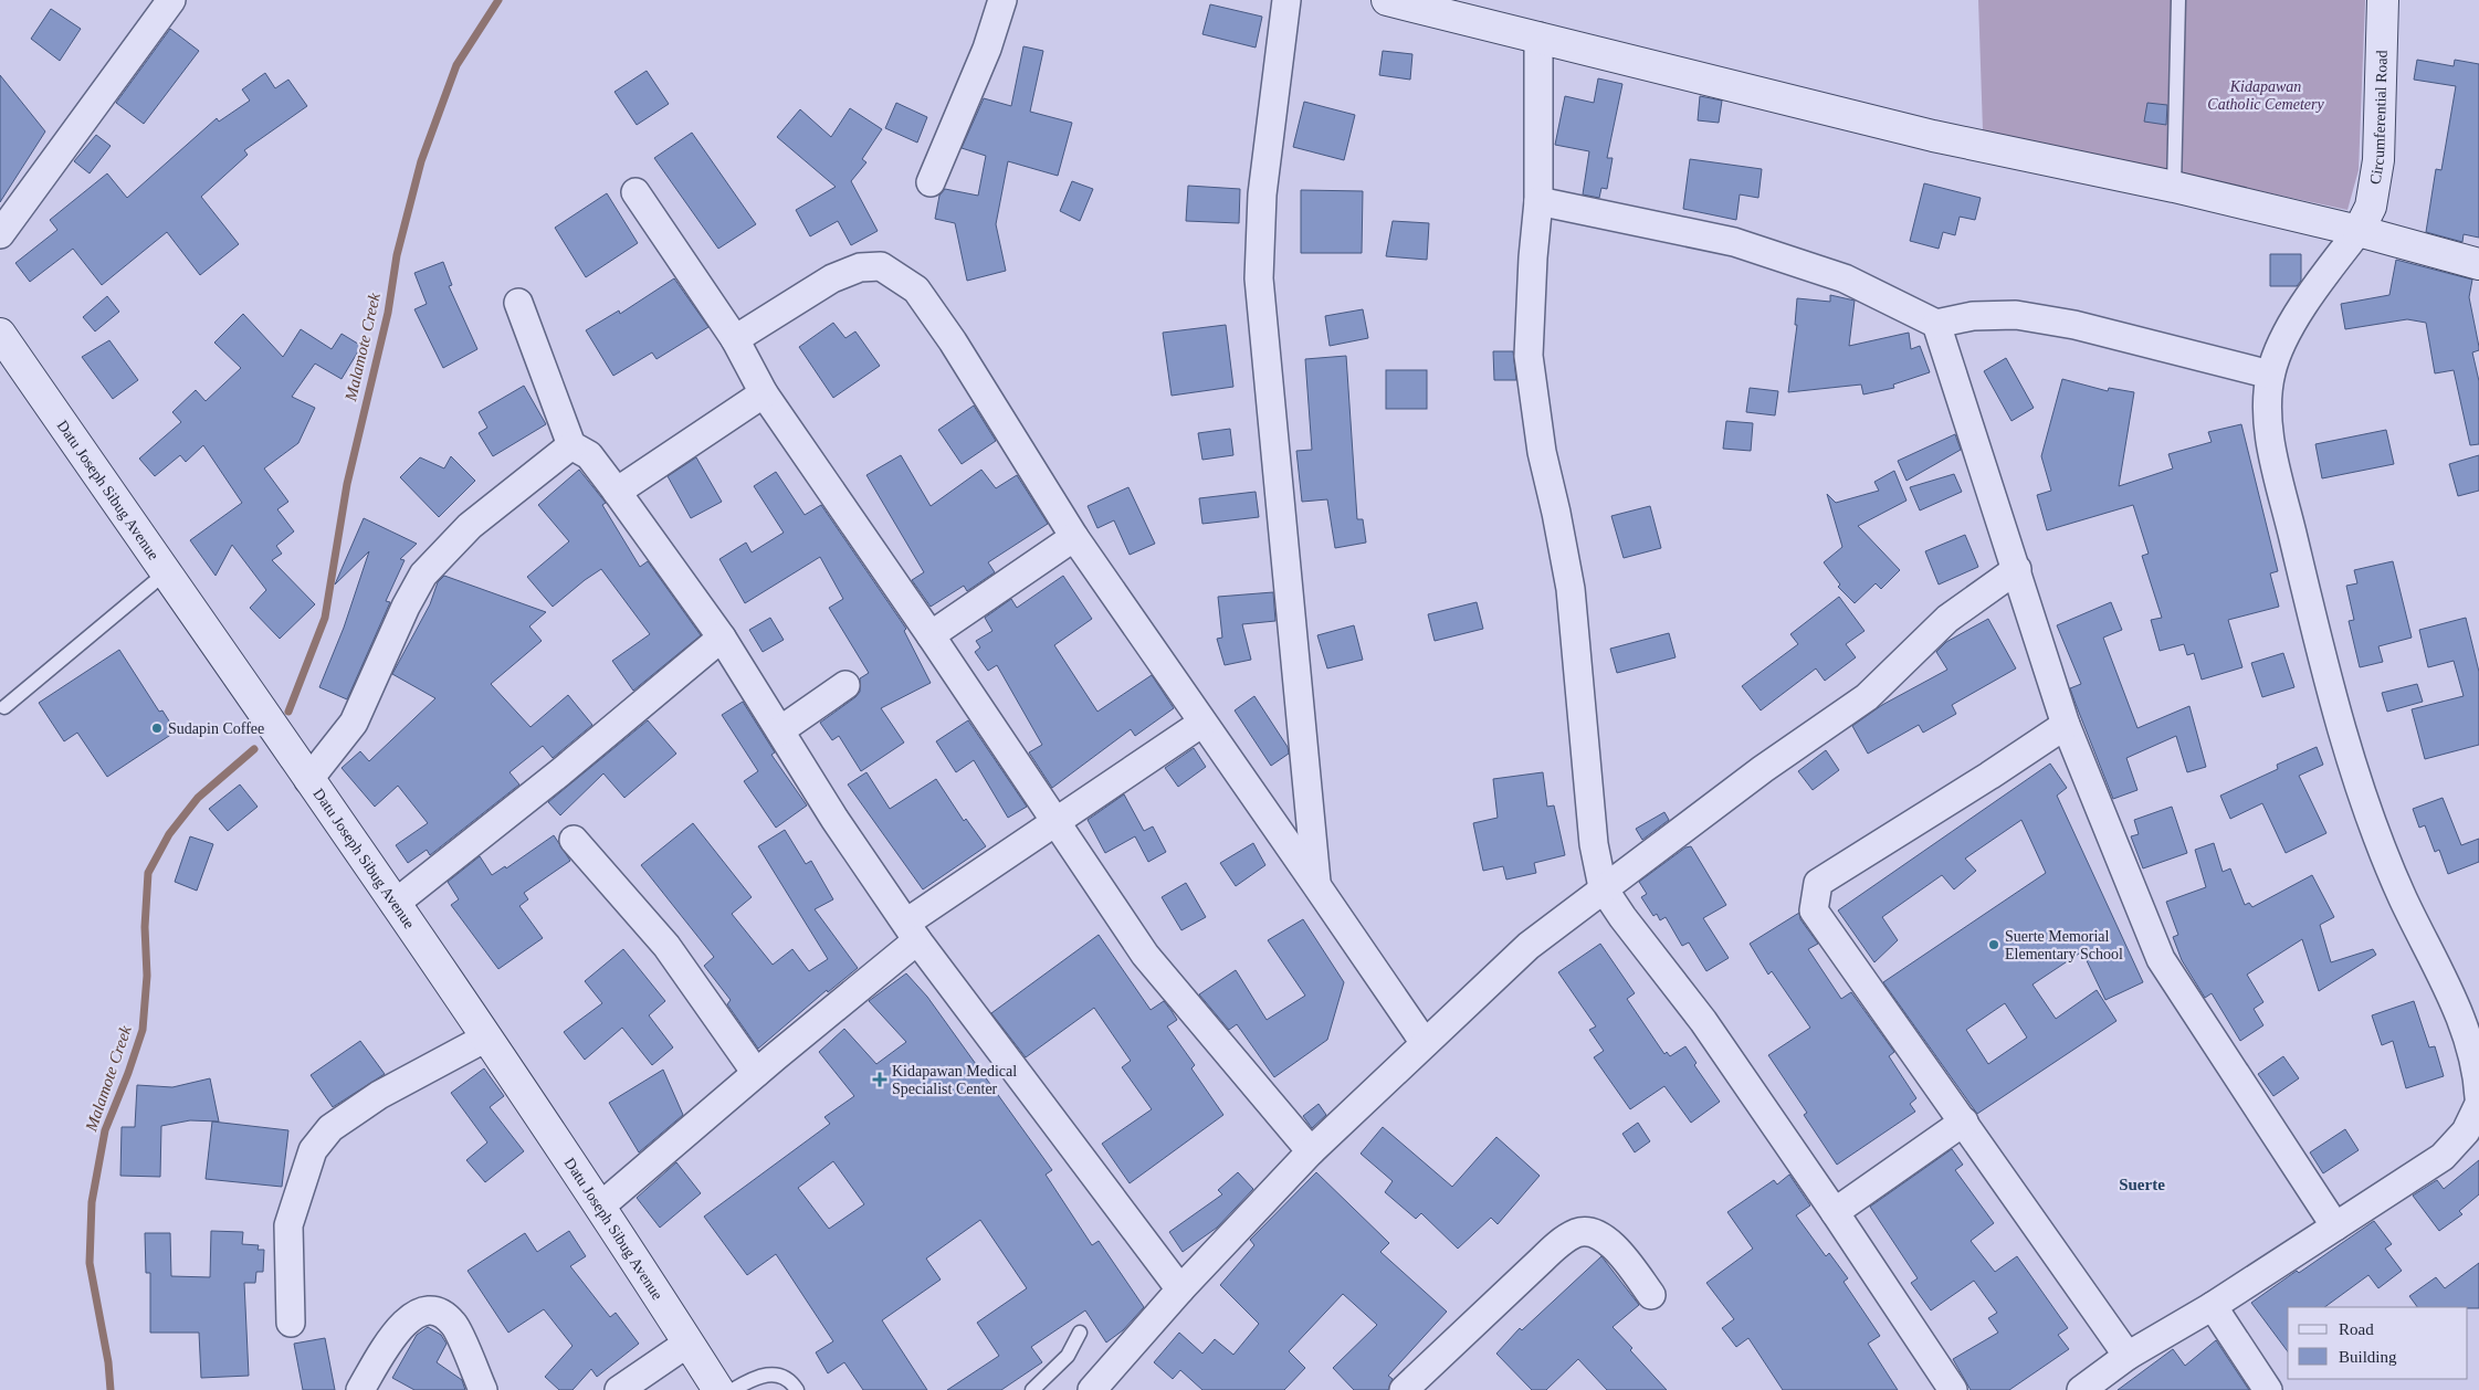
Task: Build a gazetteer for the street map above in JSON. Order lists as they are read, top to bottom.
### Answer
{
  "streets": {
    "street": ["Circumferential Road", "Datu Joseph Sibug Avenue"]
  },
  "districts": ["Suerte"],
  "water": ["Malamote Creek"],
  "parks": ["Kidapawan Catholic Cemetery"],
  "places": {
    "other": ["Sudapin Coffee", "Suerte Memorial Elementary School"],
    "health": ["Kidapawan Medical Specialist Center"]
  },
  "legend": ["Road", "Building"]
}
